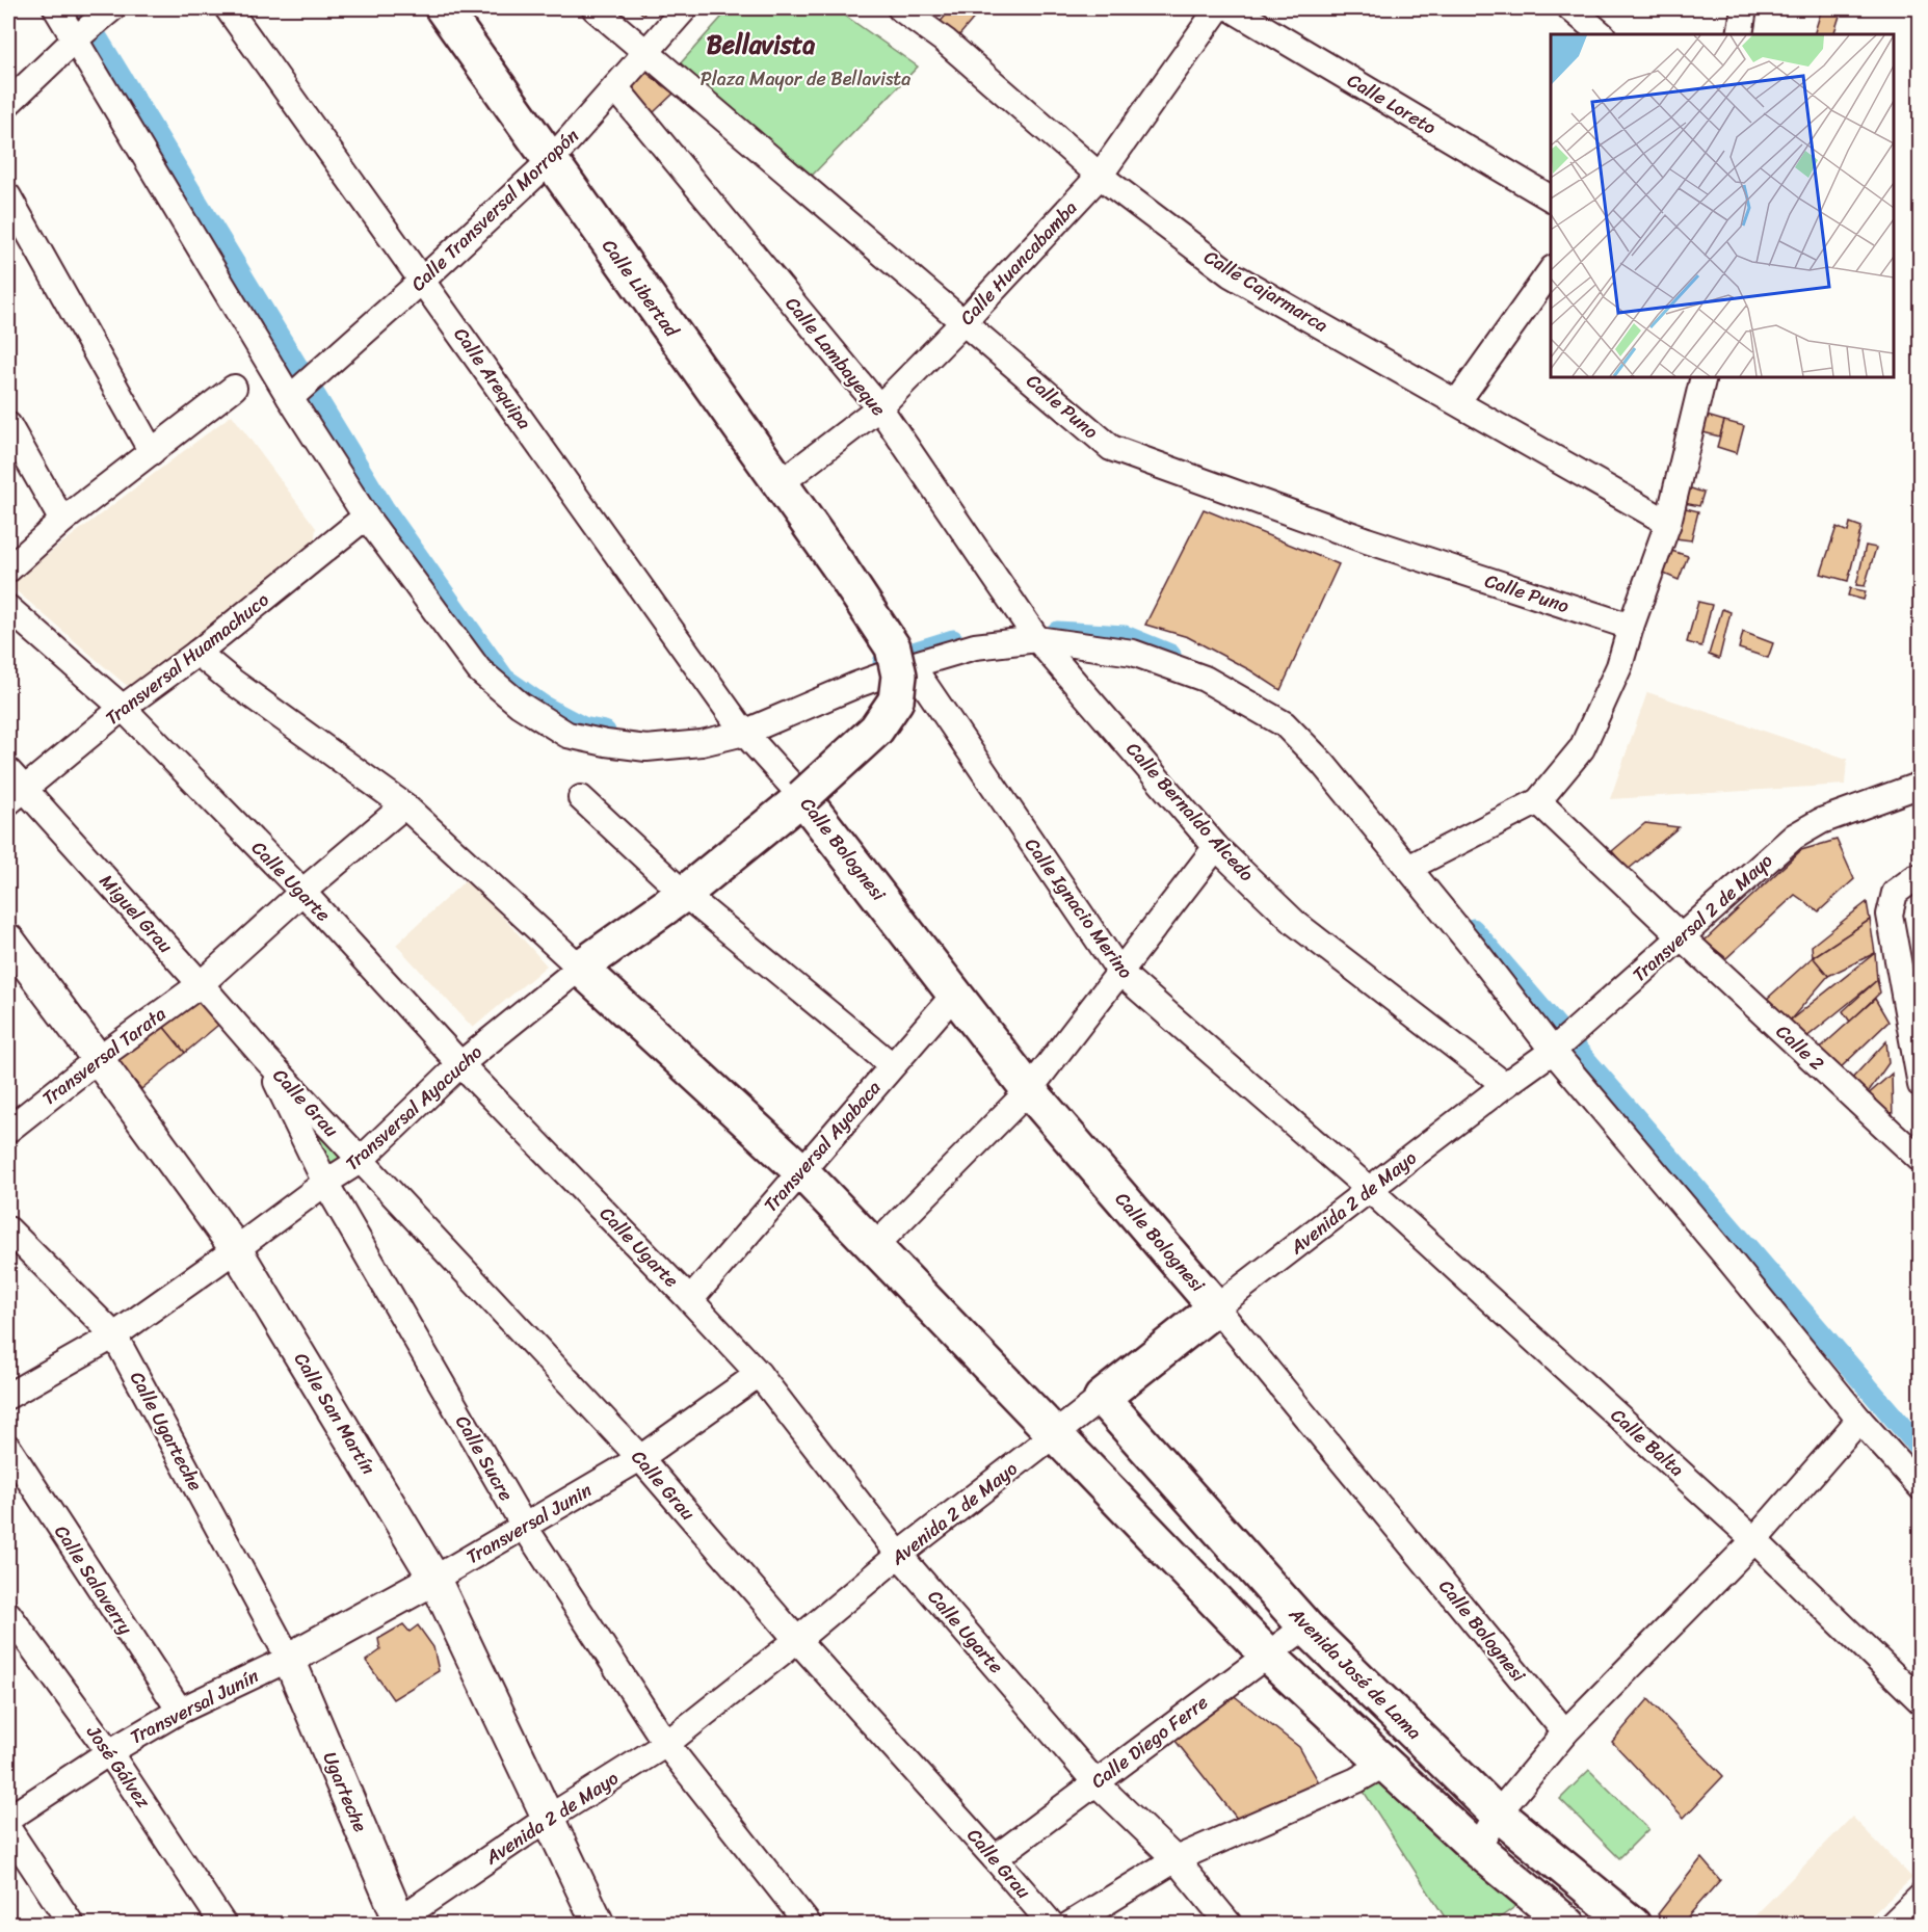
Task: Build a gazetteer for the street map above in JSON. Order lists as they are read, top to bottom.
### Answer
{
  "streets": {
    "main road": [
      "Calle Libertad",
      "Calle Bolognesi",
      "Transversal Ayacucho",
      "Avenida 2 de Mayo",
      "Avenida José de Lama"
    ],
    "street": [
      "Calle Loreto",
      "Calle Transversal Morropón",
      "Calle Huancabamba",
      "Calle Cajarmarca",
      "Calle Lambayeque",
      "Calle Arequipa",
      "Calle Puno",
      "Transversal Huamachuco",
      "Calle Bernaldo Alcedo",
      "Calle Ugarte",
      "Calle Ignacio Merino",
      "Miguel Grau",
      "Transversal 2 de Mayo",
      "Calle 2",
      "Transversal Tarata",
      "Calle Grau",
      "Transversal Ayabaca",
      "Calle San Martín",
      "Calle Ugarteche",
      "Calle Balta",
      "Calle Sucre",
      "Transversal Junin",
      "Calle Salaverry",
      "Transversal Junín",
      "Calle Diego Ferre",
      "José Gálvez",
      "Ugarteche"
    ]
  },
  "crossings": [
    ["Calle Transversal Morropón", "Calle Libertad"],
    ["Calle Transversal Morropón", "Calle Lambayeque"],
    ["Calle Transversal Morropón", "Calle Arequipa"],
    ["Calle Transversal Morropón", "Calle Puno"],
    ["Calle Huancabamba", "Calle Libertad"],
    ["Calle Huancabamba", "Calle Cajarmarca"],
    ["Calle Huancabamba", "Calle Lambayeque"],
    ["Calle Huancabamba", "Calle Puno"],
    ["Calle Libertad", "Calle Bolognesi"],
    ["Calle Libertad", "Transversal Ayacucho"],
    ["Calle Lambayeque", "Calle Bernaldo Alcedo"],
    ["Calle Arequipa", "Calle Bolognesi"],
    ["Transversal Huamachuco", "Calle Ugarte"],
    ["Transversal Huamachuco", "Miguel Grau"],
    ["Calle Bernaldo Alcedo", "Transversal 2 de Mayo"],
    ["Calle Bernaldo Alcedo", "Avenida 2 de Mayo"],
    ["Calle Bolognesi", "Transversal Ayacucho"],
    ["Calle Bolognesi", "Transversal Ayabaca"],
    ["Calle Bolognesi", "Avenida 2 de Mayo"],
    ["Calle Ugarte", "Transversal Tarata"],
    ["Calle Ugarte", "Transversal Ayacucho"],
    ["Calle Ugarte", "Transversal Ayabaca"],
    ["Calle Ugarte", "Avenida 2 de Mayo"],
    ["Calle Ugarte", "Transversal Junin"],
    ["Calle Ugarte", "Calle Diego Ferre"],
    ["Calle Ignacio Merino", "Avenida 2 de Mayo"],
    ["Calle Ignacio Merino", "Calle Balta"],
    ["Miguel Grau", "Transversal Tarata"],
    ["Miguel Grau", "Calle Grau"],
    ["Miguel Grau", "Calle Sucre"],
    ["Transversal 2 de Mayo", "Calle 2"],
    ["Transversal 2 de Mayo", "Avenida 2 de Mayo"],
    ["Transversal Tarata", "Calle San Martín"],
    ["Calle Grau", "Transversal Ayacucho"],
    ["Calle Grau", "Avenida 2 de Mayo"],
    ["Calle Grau", "Calle Sucre"],
    ["Calle Grau", "Transversal Junin"],
    ["Calle Grau", "Calle Diego Ferre"],
    ["Transversal Ayacucho", "Calle San Martín"],
    ["Transversal Ayacucho", "Calle Ugarteche"],
    ["Transversal Ayacucho", "Calle Sucre"],
    ["Avenida 2 de Mayo", "Calle San Martín"],
    ["Avenida 2 de Mayo", "Calle Balta"],
    ["Avenida 2 de Mayo", "Calle Sucre"],
    ["Avenida 2 de Mayo", "Avenida José de Lama"],
    ["Avenida 2 de Mayo", "Ugarteche"],
    ["Calle San Martín", "Transversal Junin"],
    ["Calle Ugarteche", "Transversal Junin"],
    ["Calle Ugarteche", "Transversal Junín"],
    ["Calle Ugarteche", "Ugarteche"],
    ["Calle Sucre", "Transversal Junin"],
    ["Transversal Junin", "Transversal Junín"],
    ["Transversal Junin", "Ugarteche"],
    ["Calle Salaverry", "Transversal Junín"],
    ["Avenida José de Lama", "Calle Diego Ferre"],
    ["Transversal Junín", "José Gálvez"],
    ["Transversal Junín", "Ugarteche"]
  ],
  "districts": ["Bellavista"],
  "parks": ["Plaza Mayor de Bellavista"]
}
